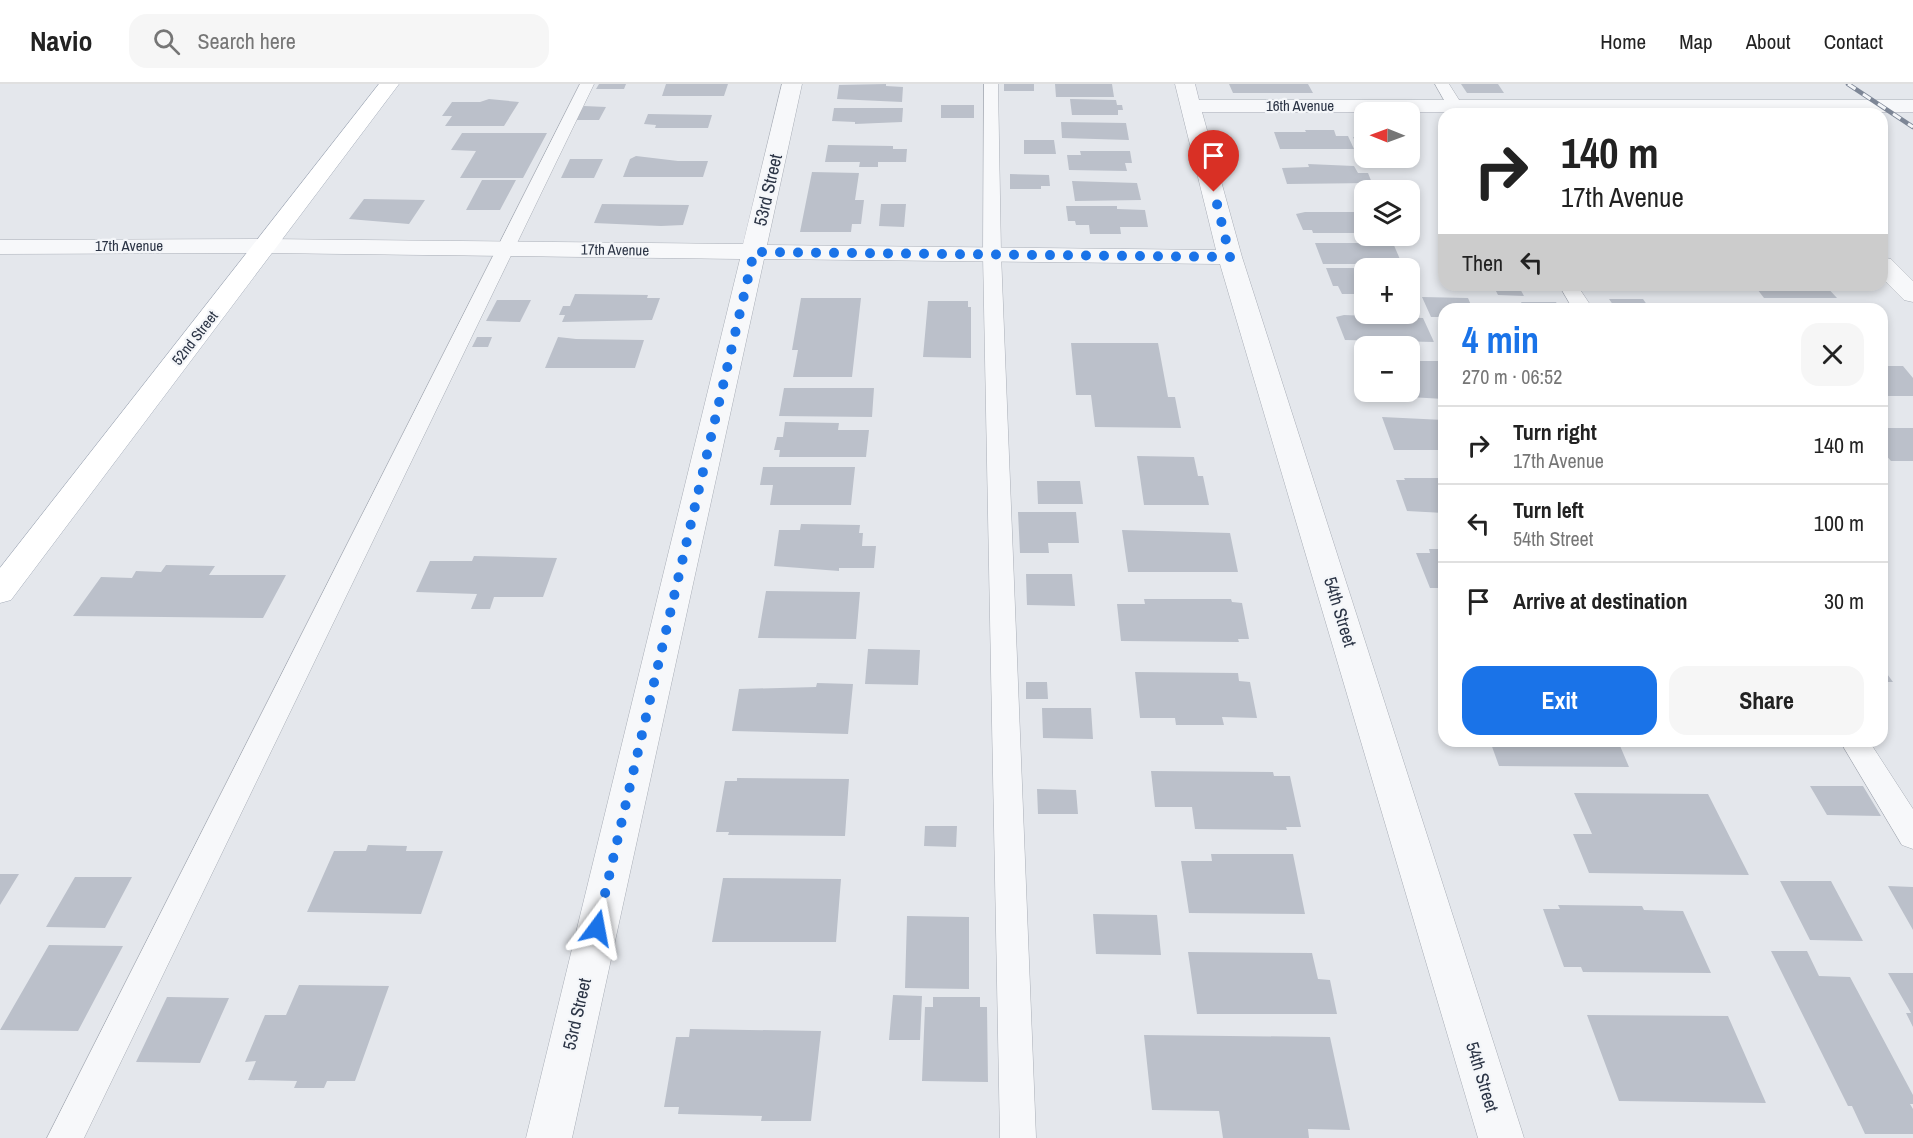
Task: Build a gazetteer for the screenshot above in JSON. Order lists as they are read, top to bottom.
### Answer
{
  "streets": {
    "main road": ["52nd Street"],
    "street": [
      "16th Avenue",
      "53rd Street",
      "17th Avenue",
      "54th Street"
    ]
  },
  "crossings": [
    ["16th Avenue", "54th Street"],
    ["53rd Street", "17th Avenue"],
    ["17th Avenue", "52nd Street"],
    ["17th Avenue", "54th Street"]
  ],
  "north": "left",
  "page": {
    "header": "Navio",
    "search": "Search here",
    "nav": [
      "Home",
      "Map",
      "About",
      "Contact"
    ],
    "map_buttons": ["+", "−"],
    "turn": ["140 m", "17th Avenue"],
    "then": "Then",
    "heading": ["4 min", "270 m · 06:52"],
    "list": [
      {
        "name": "Turn right",
        "note": "17th Avenue",
        "value": "140 m"
      },
      {
        "name": "Turn left",
        "note": "54th Street",
        "value": "100 m"
      },
      {
        "name": "Arrive at destination",
        "value": "30 m"
      }
    ],
    "buttons": ["Exit", "Share"]
  }
}
